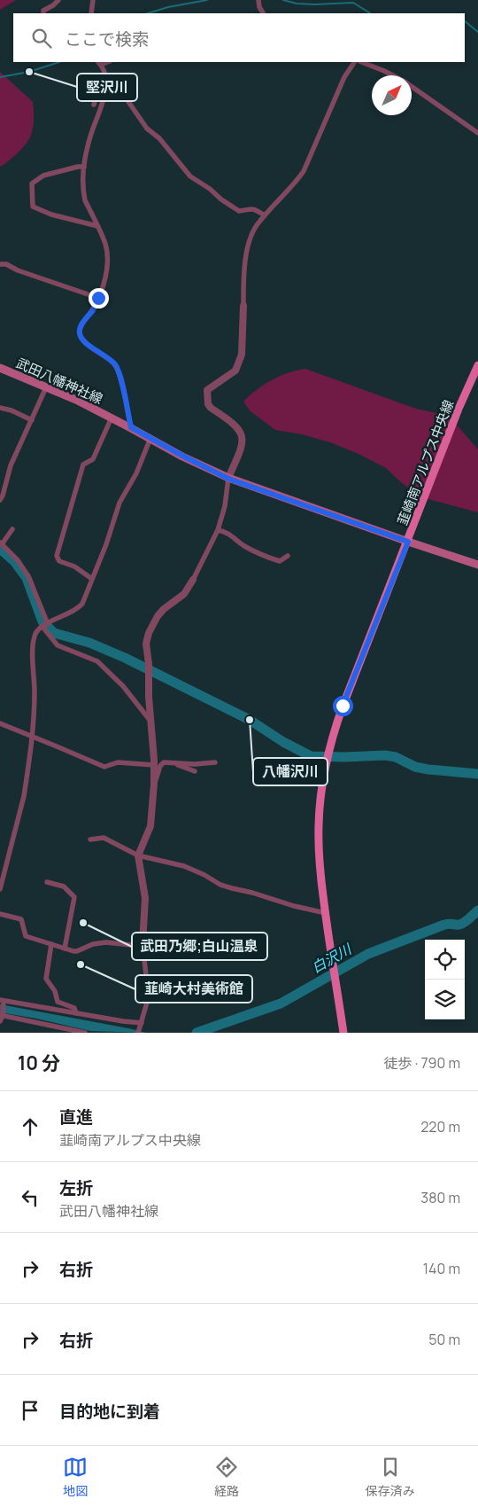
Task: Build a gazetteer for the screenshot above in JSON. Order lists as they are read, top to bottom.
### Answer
{
  "streets": {
    "main road": ["武田八幡神社線", "韮崎南アルプス中央線"]
  },
  "crossings": [
    ["武田八幡神社線", "韮崎南アルプス中央線"]
  ],
  "water": ["白沢川"],
  "places": [
    "堅沢川",
    "八幡沢川",
    "武田乃郷;白山温泉",
    "韮崎大村美術館"
  ],
  "north": "top right",
  "page": {
    "search": "ここで検索",
    "heading": ["10 分", "徒歩 · 790 m"],
    "list": [
      ["直進", "韮崎南アルプス中央線", "220 m"],
      ["左折", "武田八幡神社線", "380 m"],
      ["右折", "140 m"],
      ["右折", "50 m"],
      "目的地に到着"
    ],
    "nav": ["地図", "経路", "保存済み"]
  }
}
